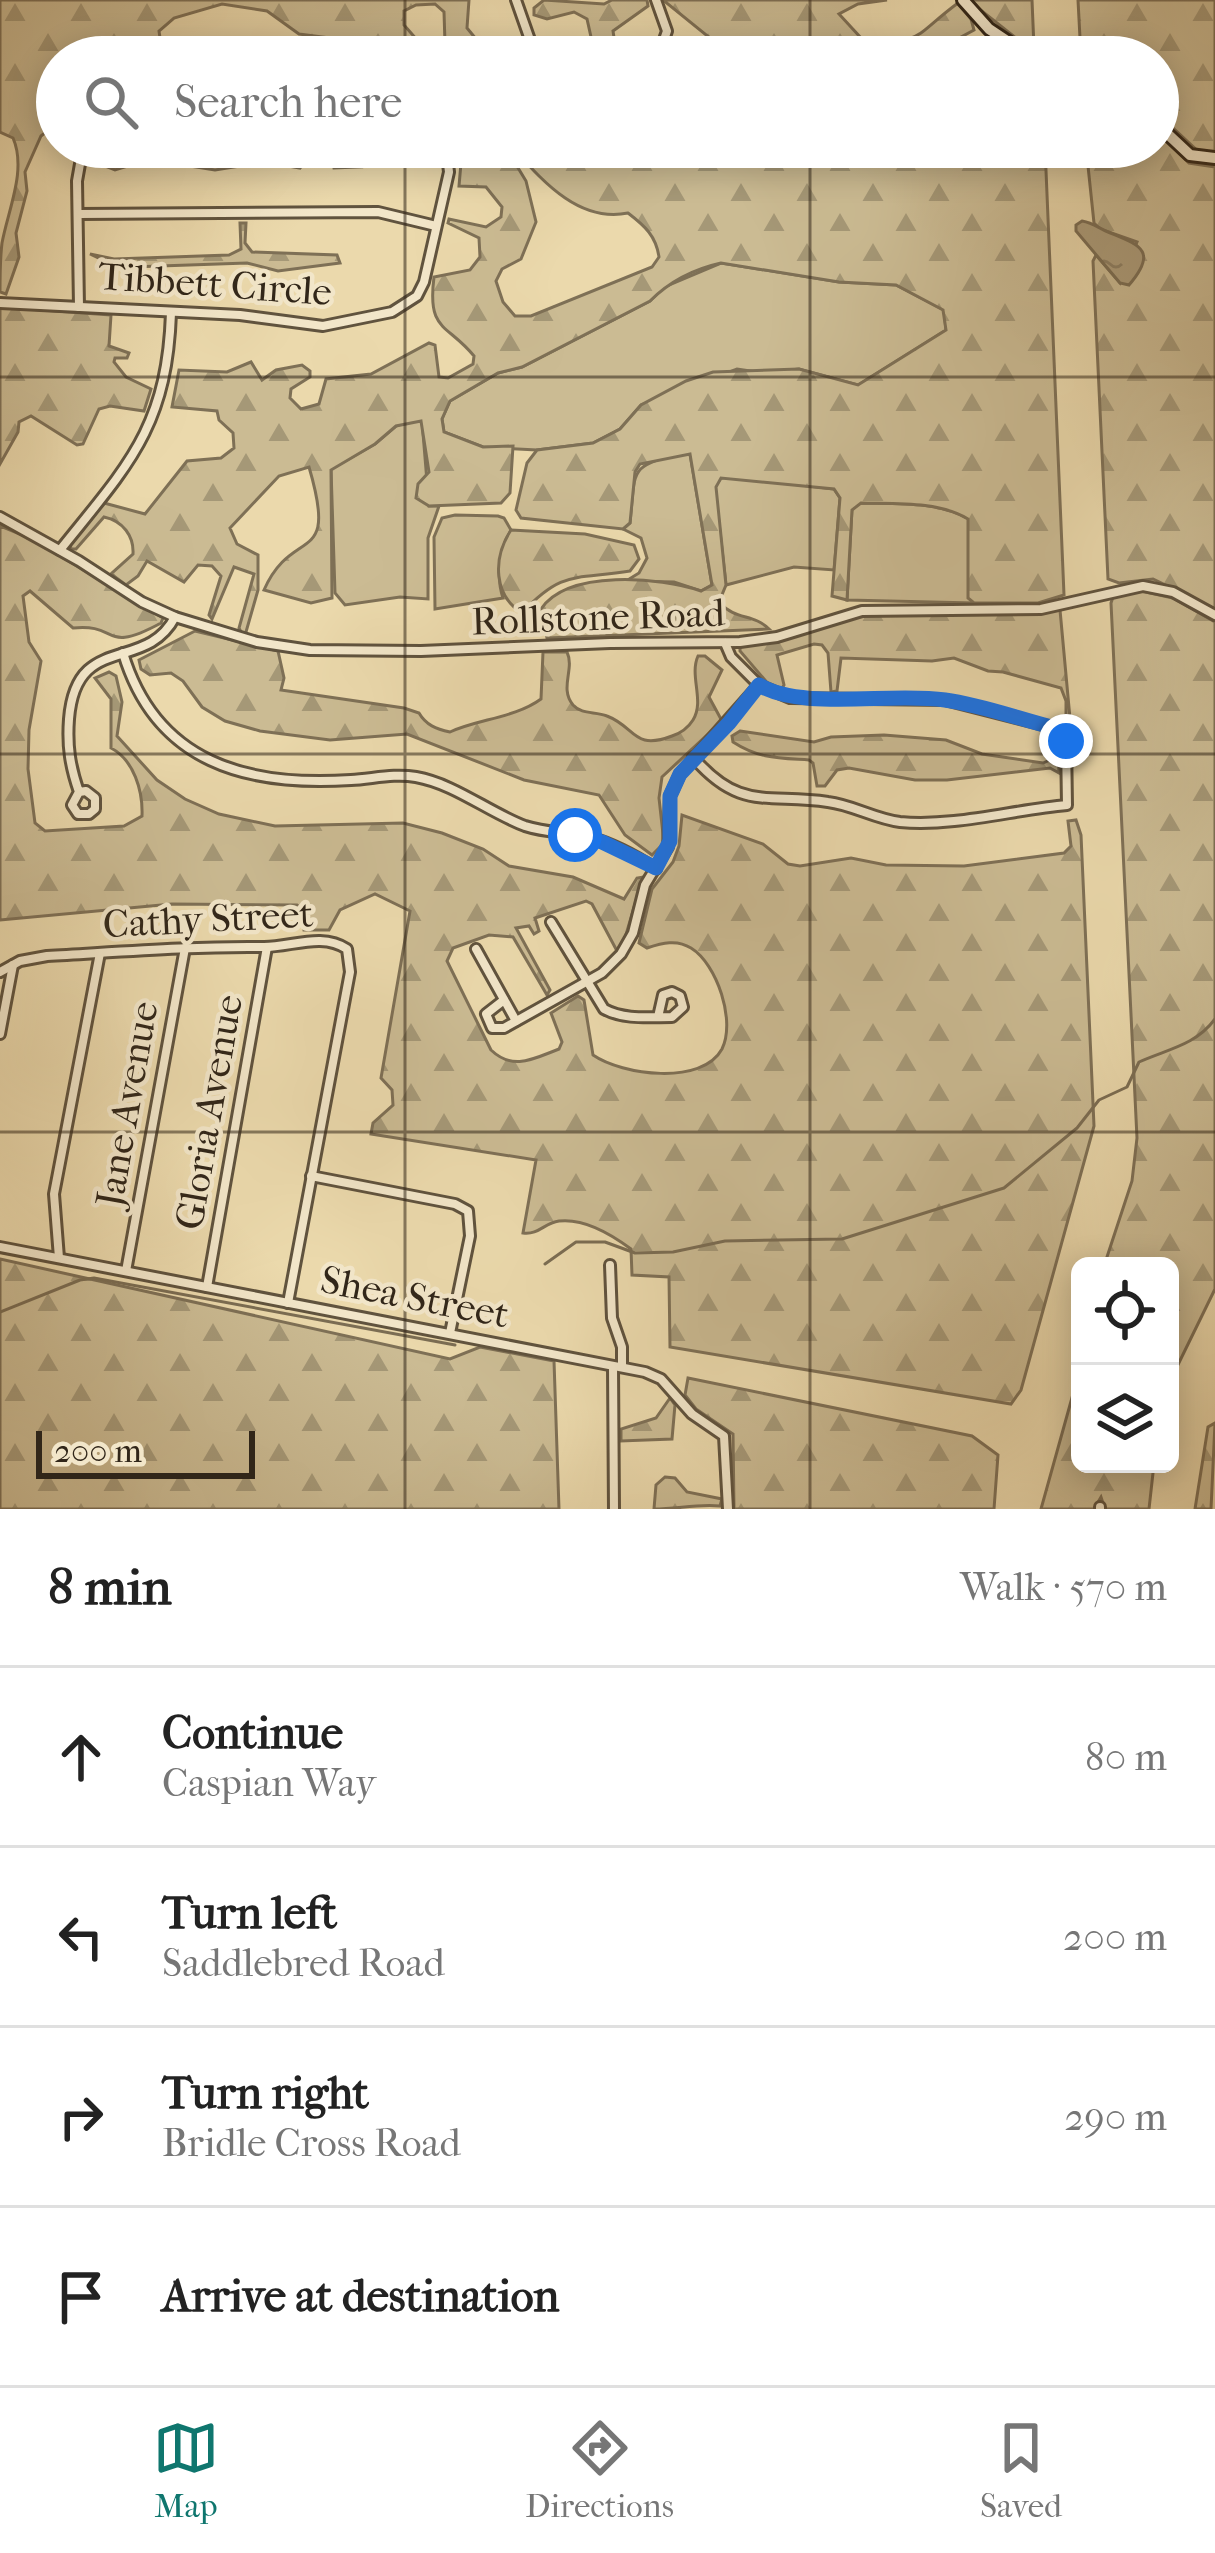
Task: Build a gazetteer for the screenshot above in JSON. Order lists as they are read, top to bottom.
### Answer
{
  "streets": {
    "street": [
      "Tibbett Circle",
      "Rollstone Road",
      "Cathy Street",
      "Jane Avenue",
      "Gloria Avenue",
      "Shea Street"
    ]
  },
  "crossings": [
    ["Cathy Street", "Jane Avenue"],
    ["Cathy Street", "Gloria Avenue"],
    ["Cathy Street", "Shea Street"],
    ["Jane Avenue", "Shea Street"],
    ["Gloria Avenue", "Shea Street"]
  ],
  "scale_bar": "200 m",
  "page": {
    "search": "Search here",
    "scale": "200 m",
    "heading": ["8 min", "Walk · 570 m"],
    "list": [
      ["Continue", "Caspian Way", "80 m"],
      ["Turn left", "Saddlebred Road", "200 m"],
      ["Turn right", "Bridle Cross Road", "290 m"],
      "Arrive at destination"
    ],
    "nav": ["Map", "Directions", "Saved"]
  }
}
